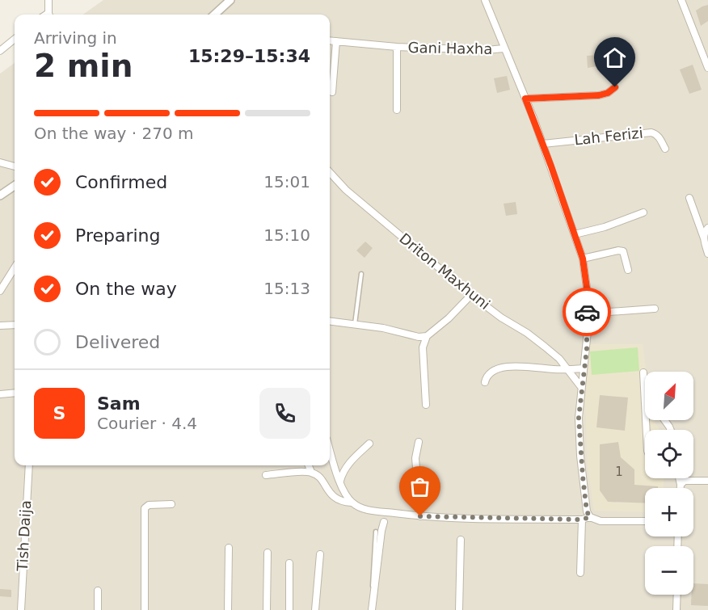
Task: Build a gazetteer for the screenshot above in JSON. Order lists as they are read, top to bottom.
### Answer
{
  "streets": {
    "street": [
      "Gani Haxha",
      "Lah Ferizi",
      "Driton Maxhuni",
      "Tish Daija"
    ]
  },
  "house_numbers": ["1"],
  "north": "top right",
  "page": {
    "heading": ["2 min", "Arriving in", "15:29–15:34"],
    "panel": ["Sam", "Courier · 4.4"],
    "bar": "On the way · 270 m",
    "list": [
      ["Confirmed", "15:01"],
      ["Preparing", "15:10"],
      ["On the way", "15:13"],
      "Delivered"
    ],
    "map_buttons": ["+", "−"],
    "round": "S"
  }
}
